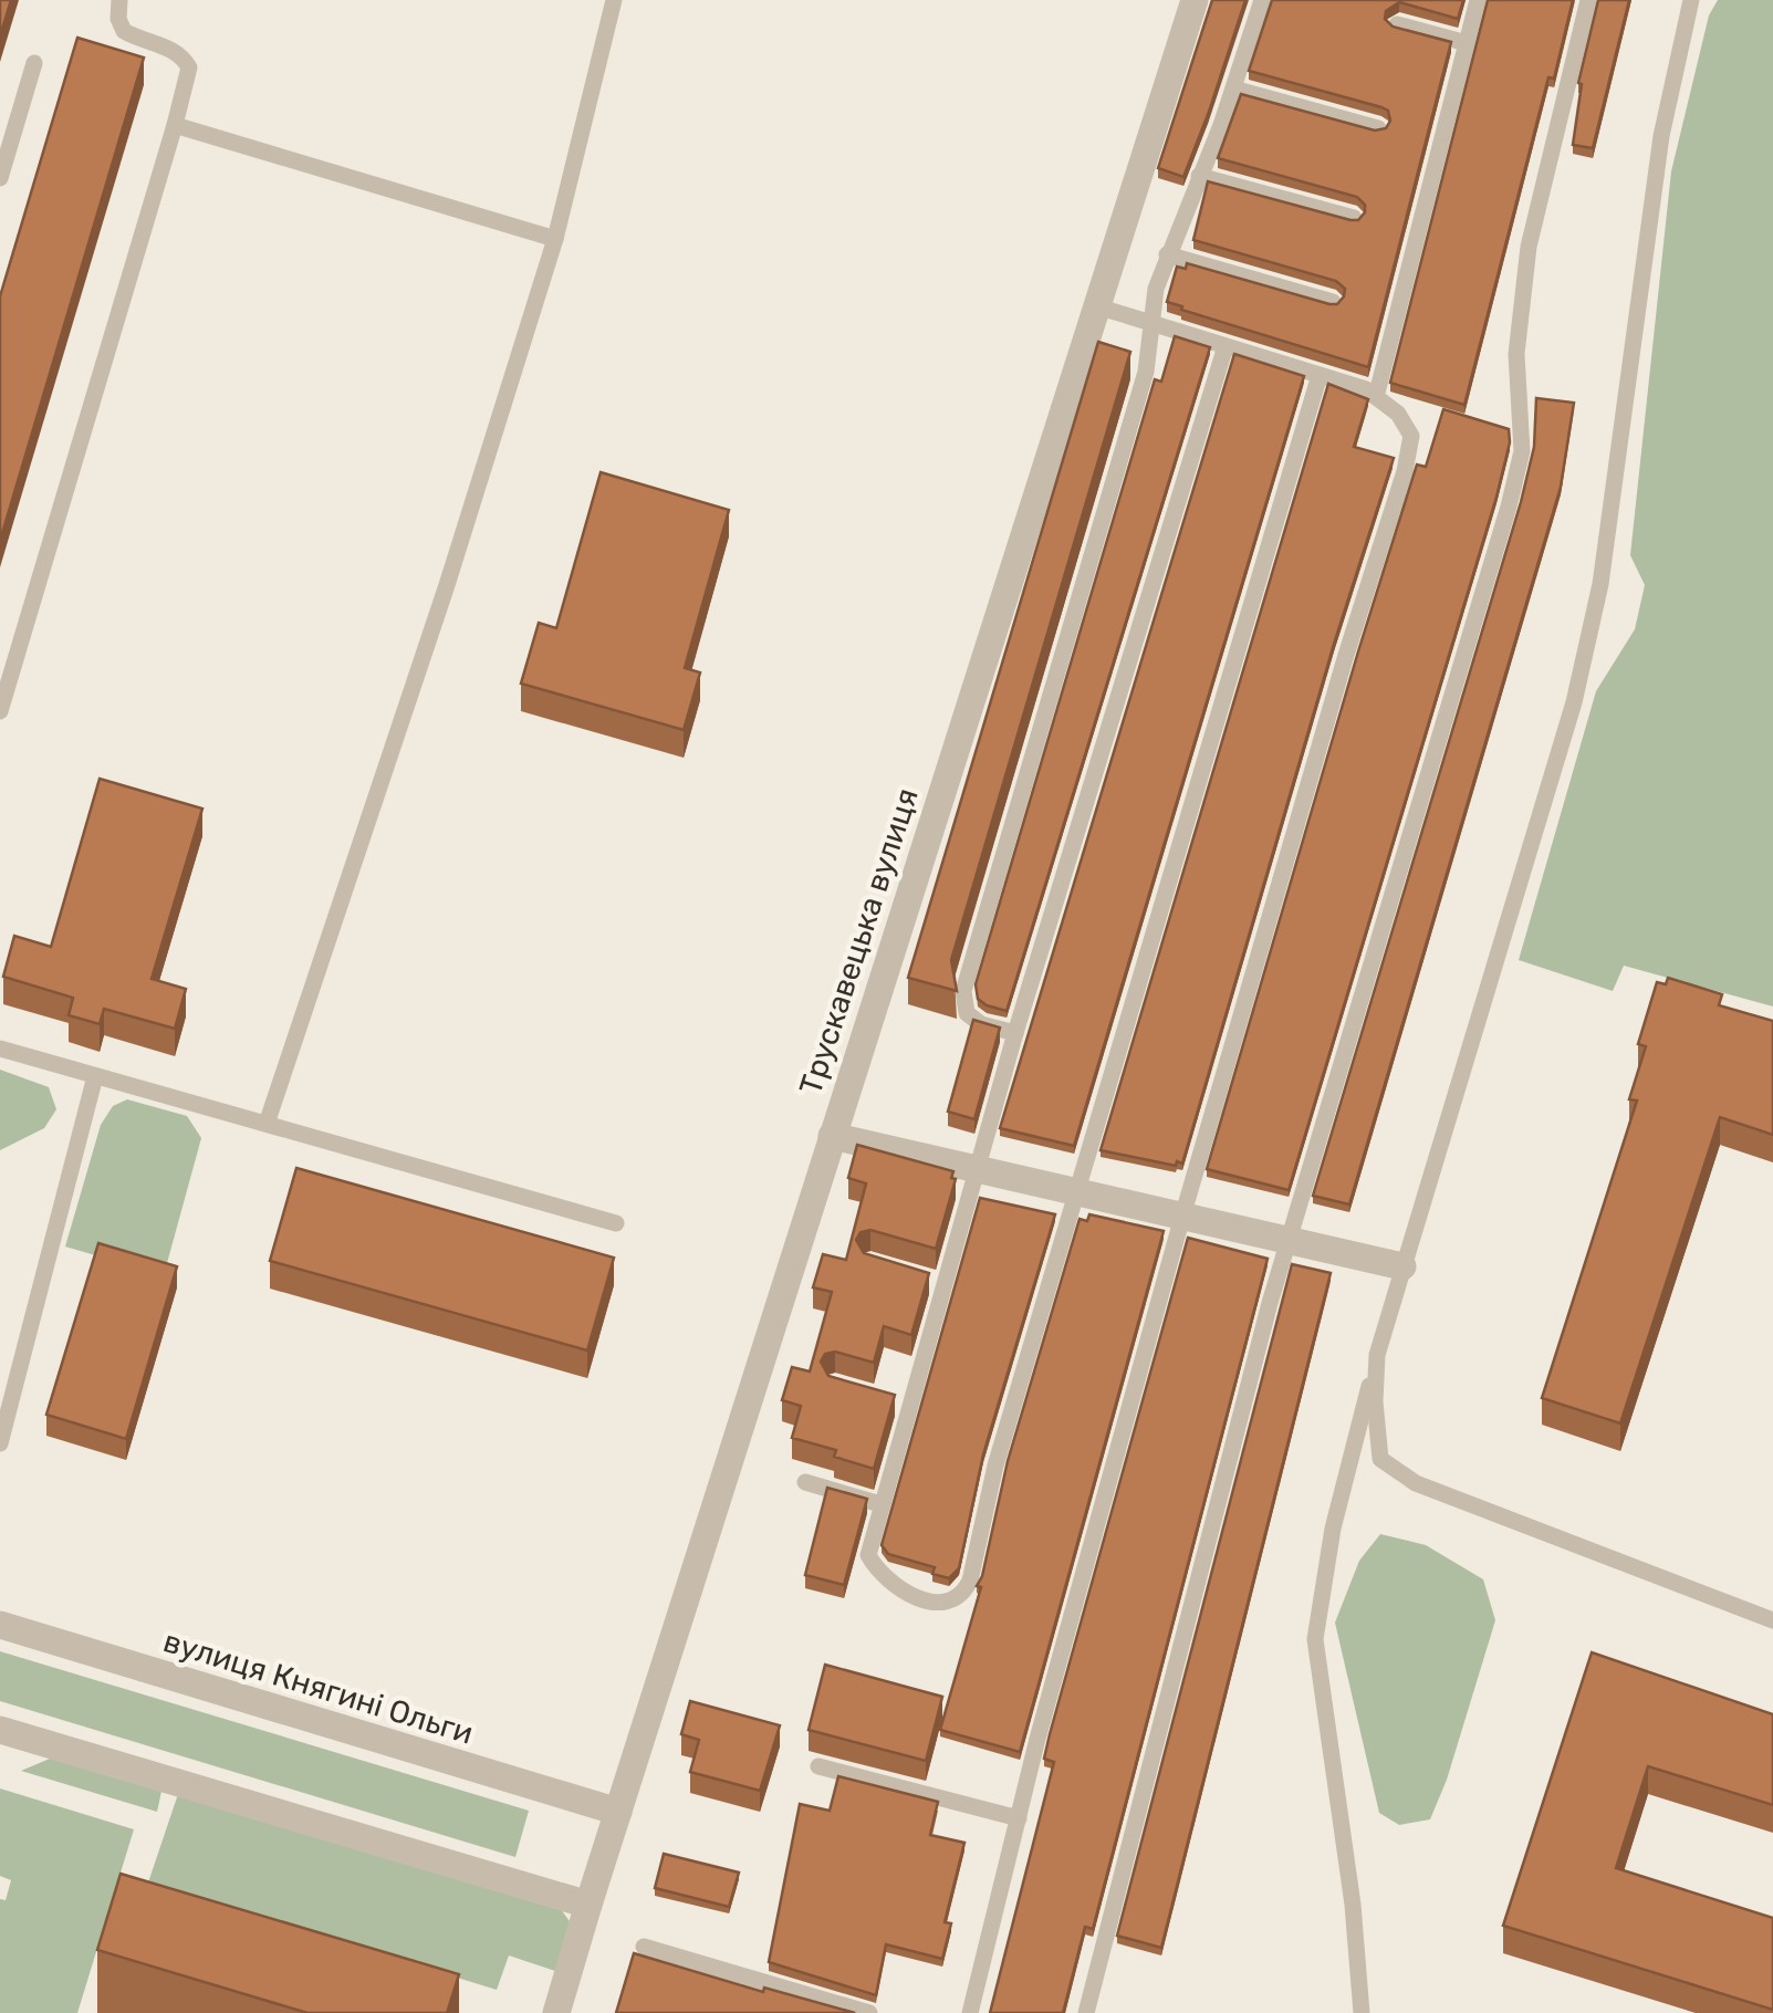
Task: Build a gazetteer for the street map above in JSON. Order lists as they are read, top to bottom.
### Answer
{
  "streets": {
    "street": ["Трускавецька вулиця", "вулиця Княгині Ольги"]
  },
  "crossings": [
    ["Трускавецька вулиця", "вулиця Княгині Ольги"]
  ]
}
